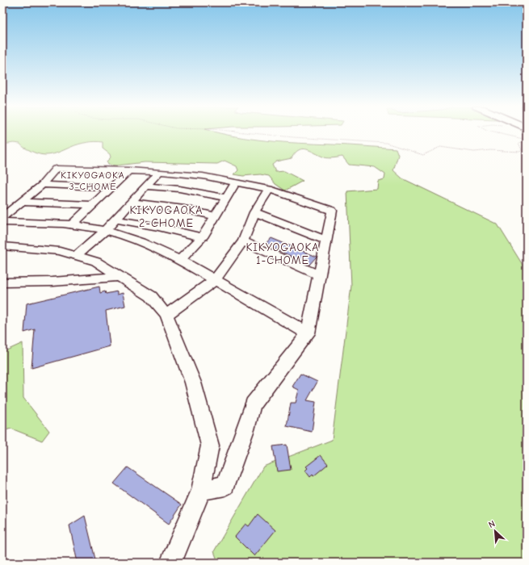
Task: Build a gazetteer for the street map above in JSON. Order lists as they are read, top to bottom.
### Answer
{
  "districts": ["KIKYOGAOKA 3-CHOME", "KIKYOGAOKA 2-CHOME", "KIKYOGAOKA 1-CHOME"],
  "north": "top left"
}
